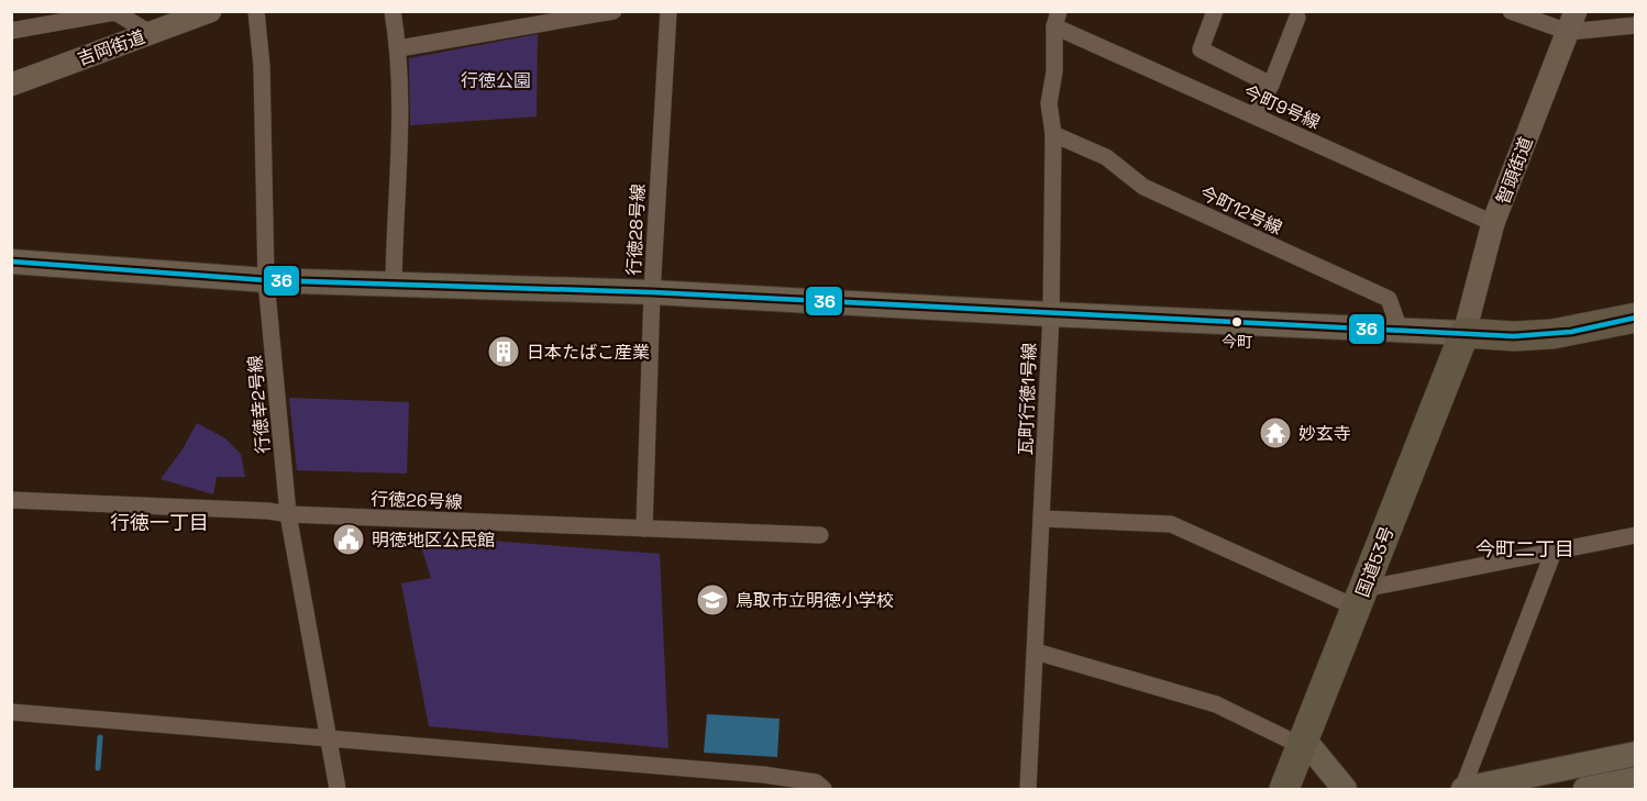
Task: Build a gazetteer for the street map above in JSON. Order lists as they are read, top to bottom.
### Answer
{
  "streets": {
    "highway": ["国道53号"],
    "street": [
      "吉岡街道",
      "今町9号線",
      "智頭街道",
      "今町12号線",
      "行徳28号線",
      "瓦町行徳1号線",
      "行徳幸2号線",
      "行徳26号線"
    ]
  },
  "crossings": [
    ["今町9号線", "智頭街道"],
    ["今町9号線", "瓦町行徳1号線"],
    ["智頭街道", "国道53号"],
    ["今町12号線", "瓦町行徳1号線"],
    ["行徳28号線", "行徳26号線"],
    ["行徳幸2号線", "行徳26号線"]
  ],
  "districts": ["行徳一丁目", "今町二丁目"],
  "parks": ["行徳公園"],
  "places": {
    "other": ["今町"],
    "building": ["日本たばこ産業"],
    "temple": ["妙玄寺"],
    "public building": ["明徳地区公民館"],
    "school or university": ["鳥取市立明徳小学校"]
  },
  "lines": ["transit line 36"]
}
